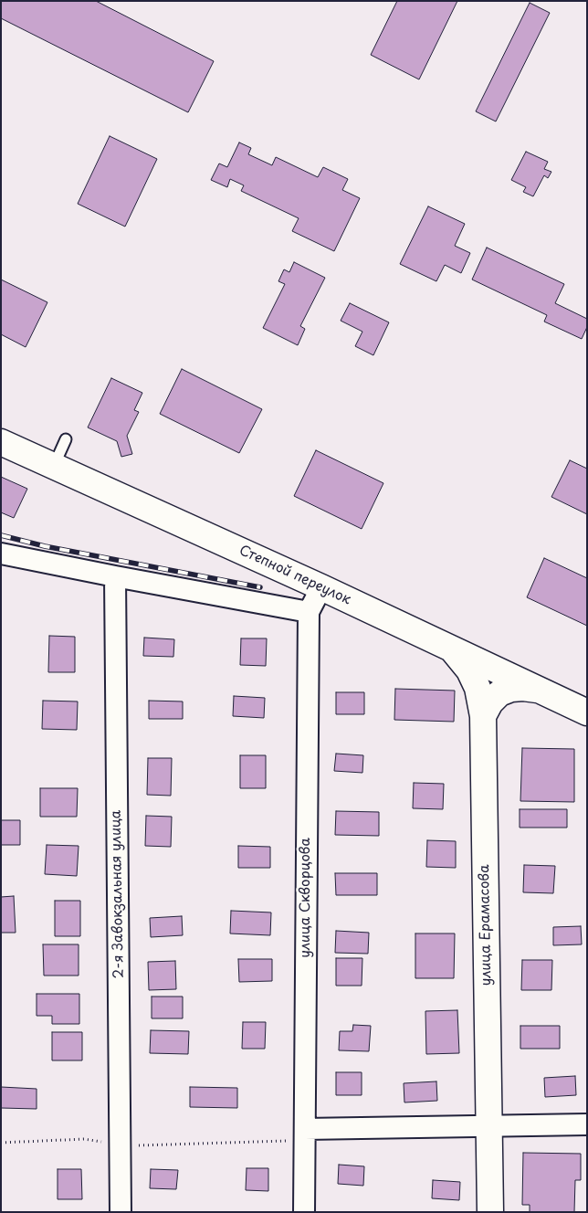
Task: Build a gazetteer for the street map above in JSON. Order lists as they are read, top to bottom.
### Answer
{
  "streets": {
    "main road": ["Степной переулок", "улица Ерамасова"],
    "street": ["2-я Завокзальная улица", "улица Скворцова"]
  },
  "crossings": [
    ["Степной переулок", "улица Скворцова"],
    ["Степной переулок", "улица Ерамасова"]
  ]
}
